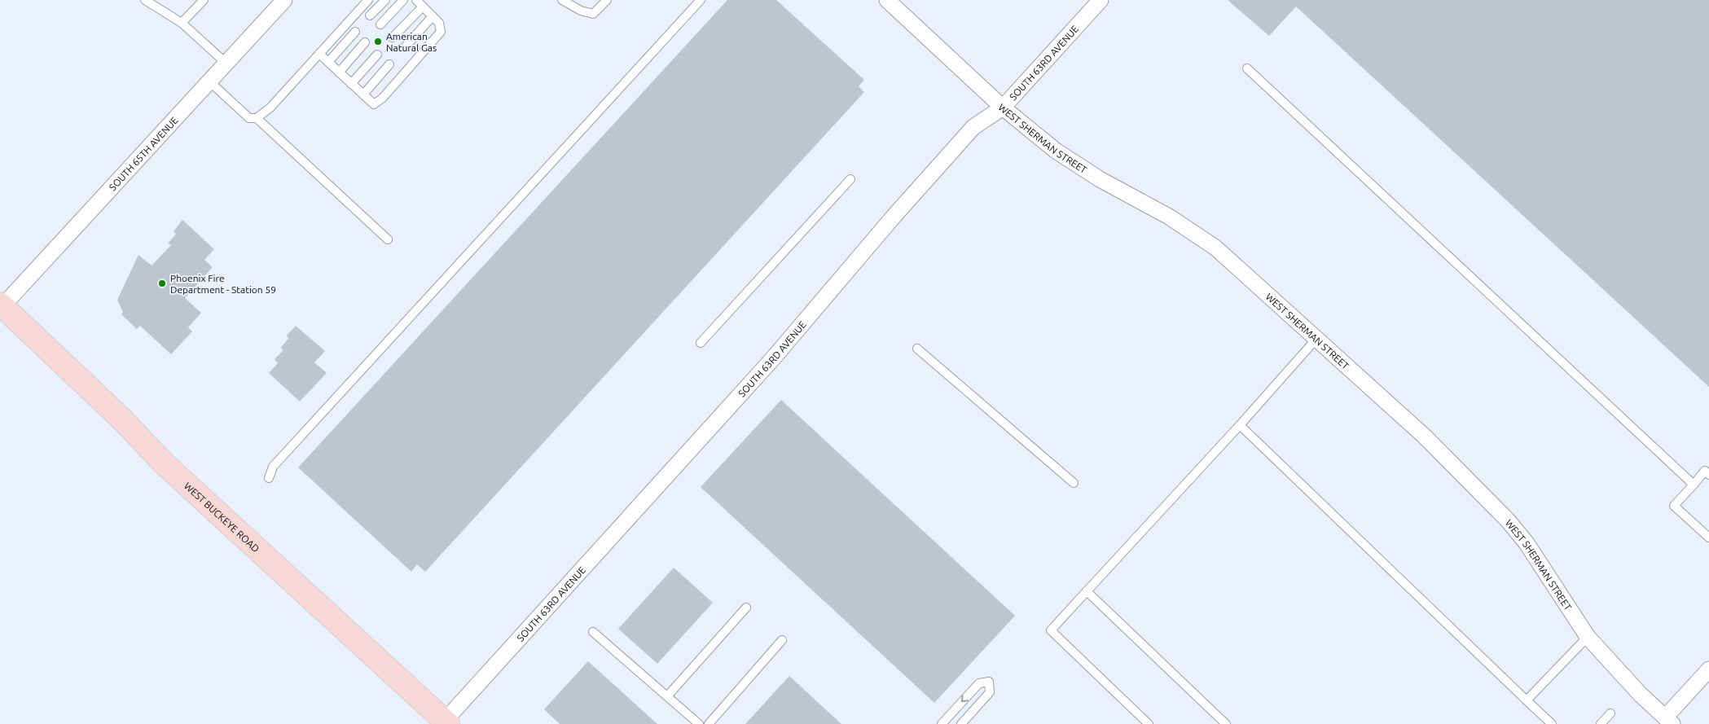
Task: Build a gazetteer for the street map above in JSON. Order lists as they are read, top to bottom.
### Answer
{
  "streets": {
    "main road": ["WEST BUCKEYE ROAD"],
    "street": ["SOUTH 63RD AVENUE", "WEST SHERMAN STREET", "SOUTH 65TH AVENUE"]
  },
  "crossings": [
    ["SOUTH 63RD AVENUE", "WEST SHERMAN STREET"],
    ["SOUTH 63RD AVENUE", "WEST BUCKEYE ROAD"],
    ["SOUTH 65TH AVENUE", "WEST BUCKEYE ROAD"]
  ],
  "places": ["American Natural Gas", "Phoenix Fire Department - Station 59"]
}
